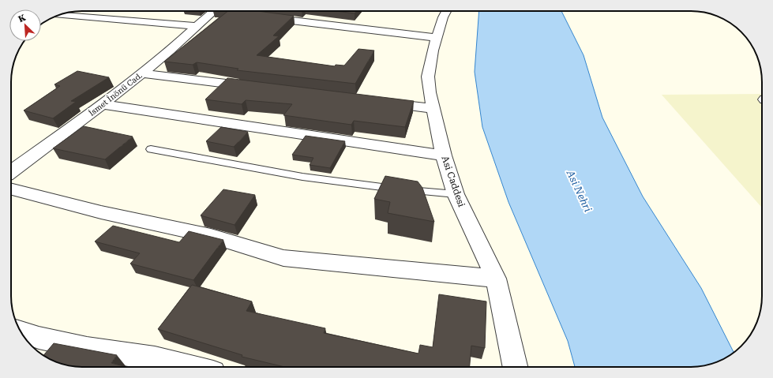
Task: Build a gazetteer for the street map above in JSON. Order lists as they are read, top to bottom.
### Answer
{
  "streets": {
    "street": ["İsmet İnönü Cad.", "Asi Caddesi"]
  },
  "water": ["Asi Nehri"],
  "north": "top left"
}
